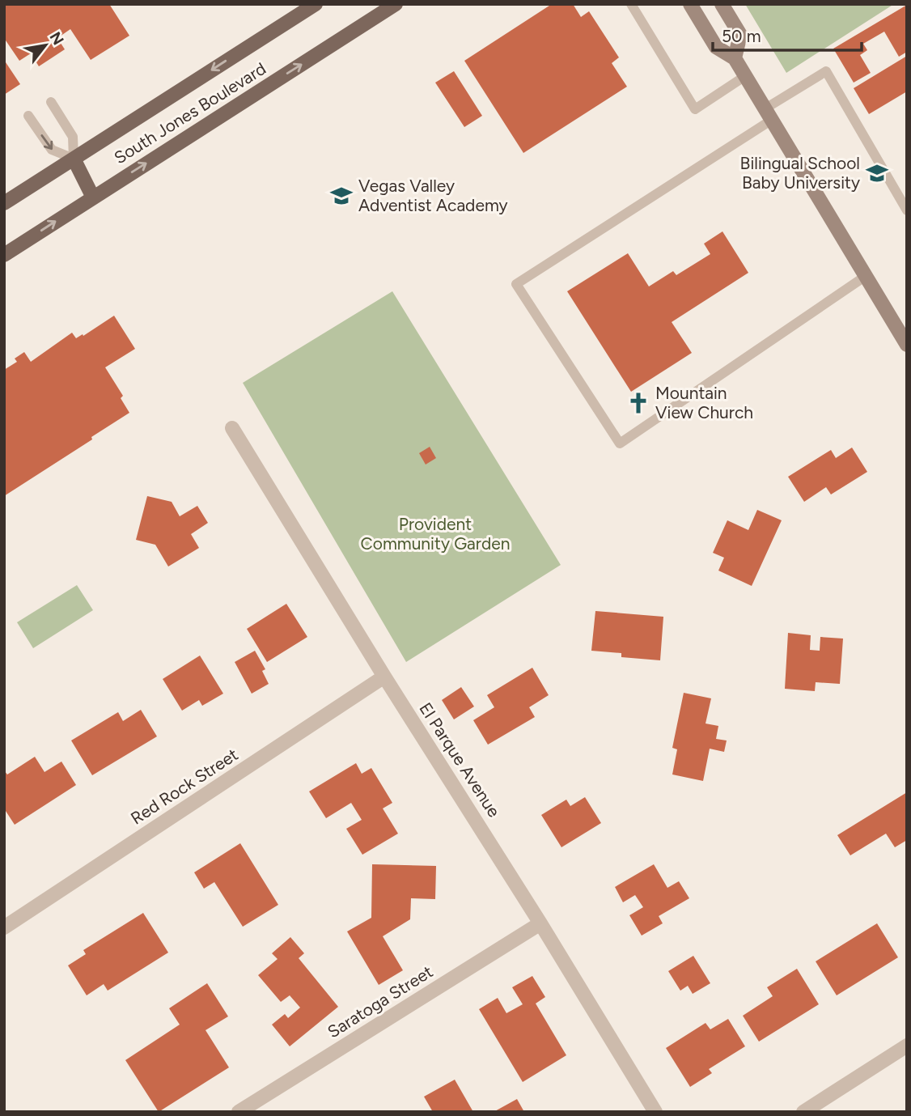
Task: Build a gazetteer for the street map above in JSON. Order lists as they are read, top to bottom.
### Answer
{
  "streets": {
    "main road": ["South Jones Boulevard"],
    "street": ["El Parque Avenue", "Red Rock Street", "Saratoga Street"]
  },
  "crossings": [
    ["El Parque Avenue", "Red Rock Street"],
    ["El Parque Avenue", "Saratoga Street"]
  ],
  "parks": ["Provident Community Garden"],
  "places": {
    "school or university": ["Bilingual School Baby University", "Vegas Valley Adventist Academy"],
    "church": ["Mountain View Church"]
  },
  "scale_bar": "50 m",
  "north": "top right"
}
